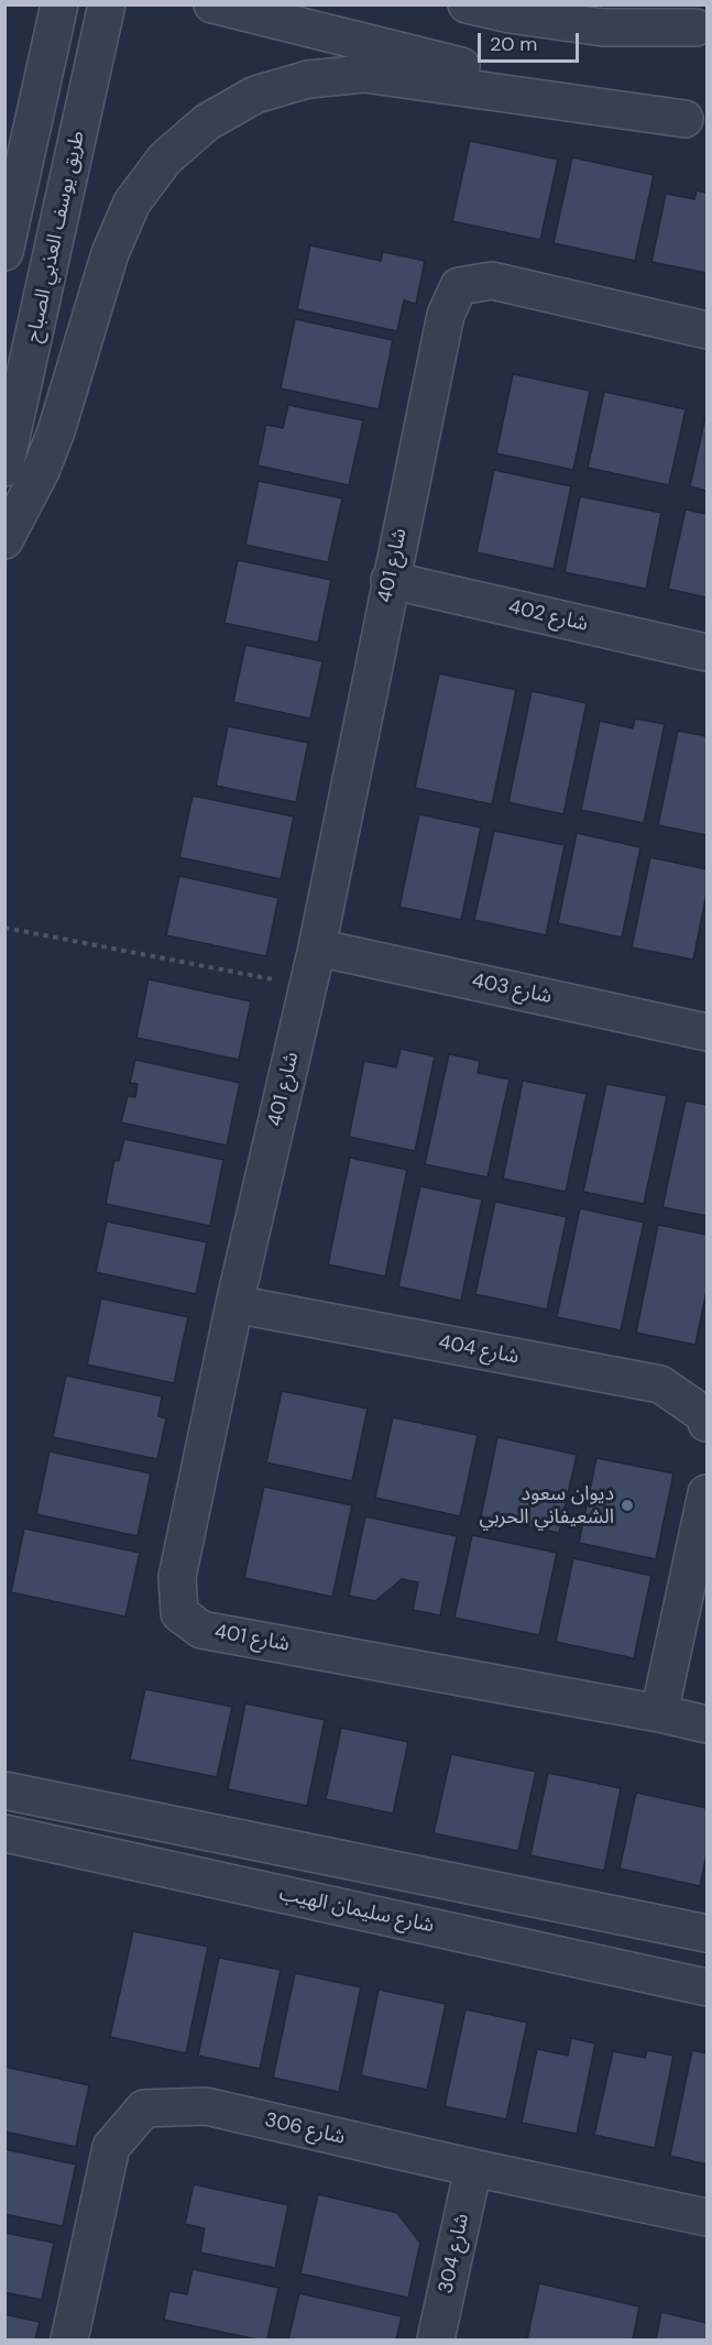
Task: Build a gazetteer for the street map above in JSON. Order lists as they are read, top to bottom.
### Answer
{
  "streets": {
    "street": [
      "طريق يوسف العذبي الصباح",
      "شارع 401",
      "شارع 402",
      "شارع 403",
      "شارع 404",
      "شارع سليمان الهيب",
      "شارع 306",
      "شارع 304"
    ]
  },
  "crossings": [
    ["شارع 401", "شارع 402"],
    ["شارع 401", "شارع 403"],
    ["شارع 401", "شارع 404"],
    ["شارع 306", "شارع 304"]
  ],
  "places": ["ديوان سعود الشعيفاني الحربي"],
  "scale_bar": "20 m"
}
